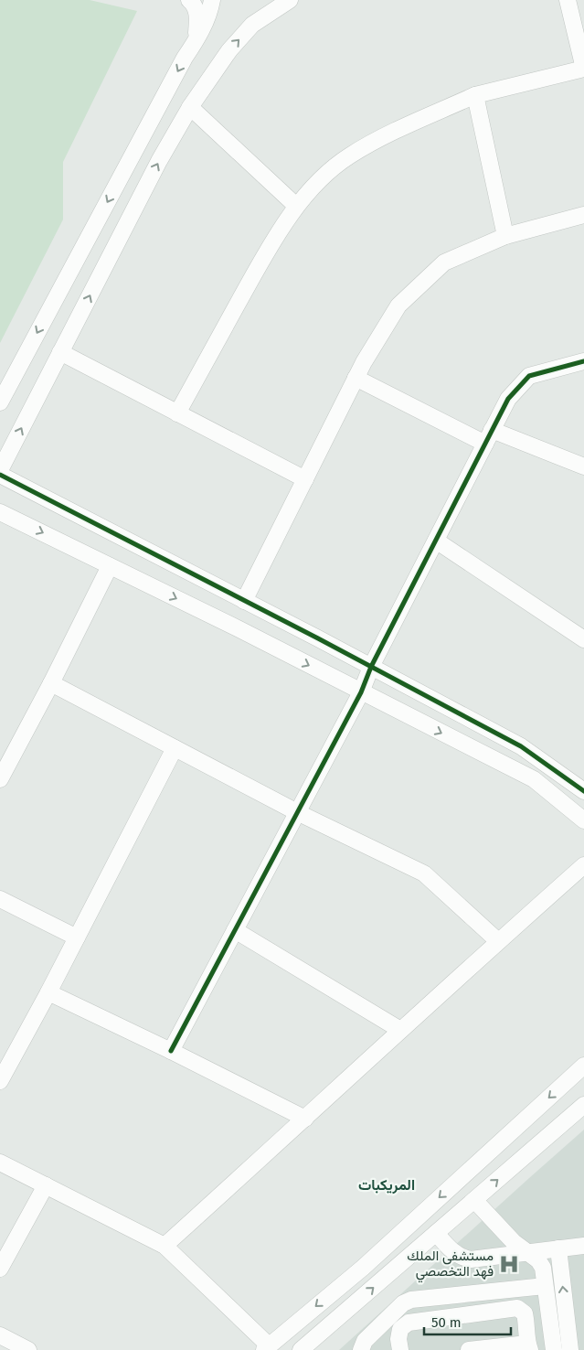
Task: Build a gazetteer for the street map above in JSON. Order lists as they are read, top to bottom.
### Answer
{
  "districts": ["المريكبات"],
  "places": {
    "hospital": ["مستشفى الملك فهد التخصصي"]
  },
  "scale_bar": "50 m"
}
